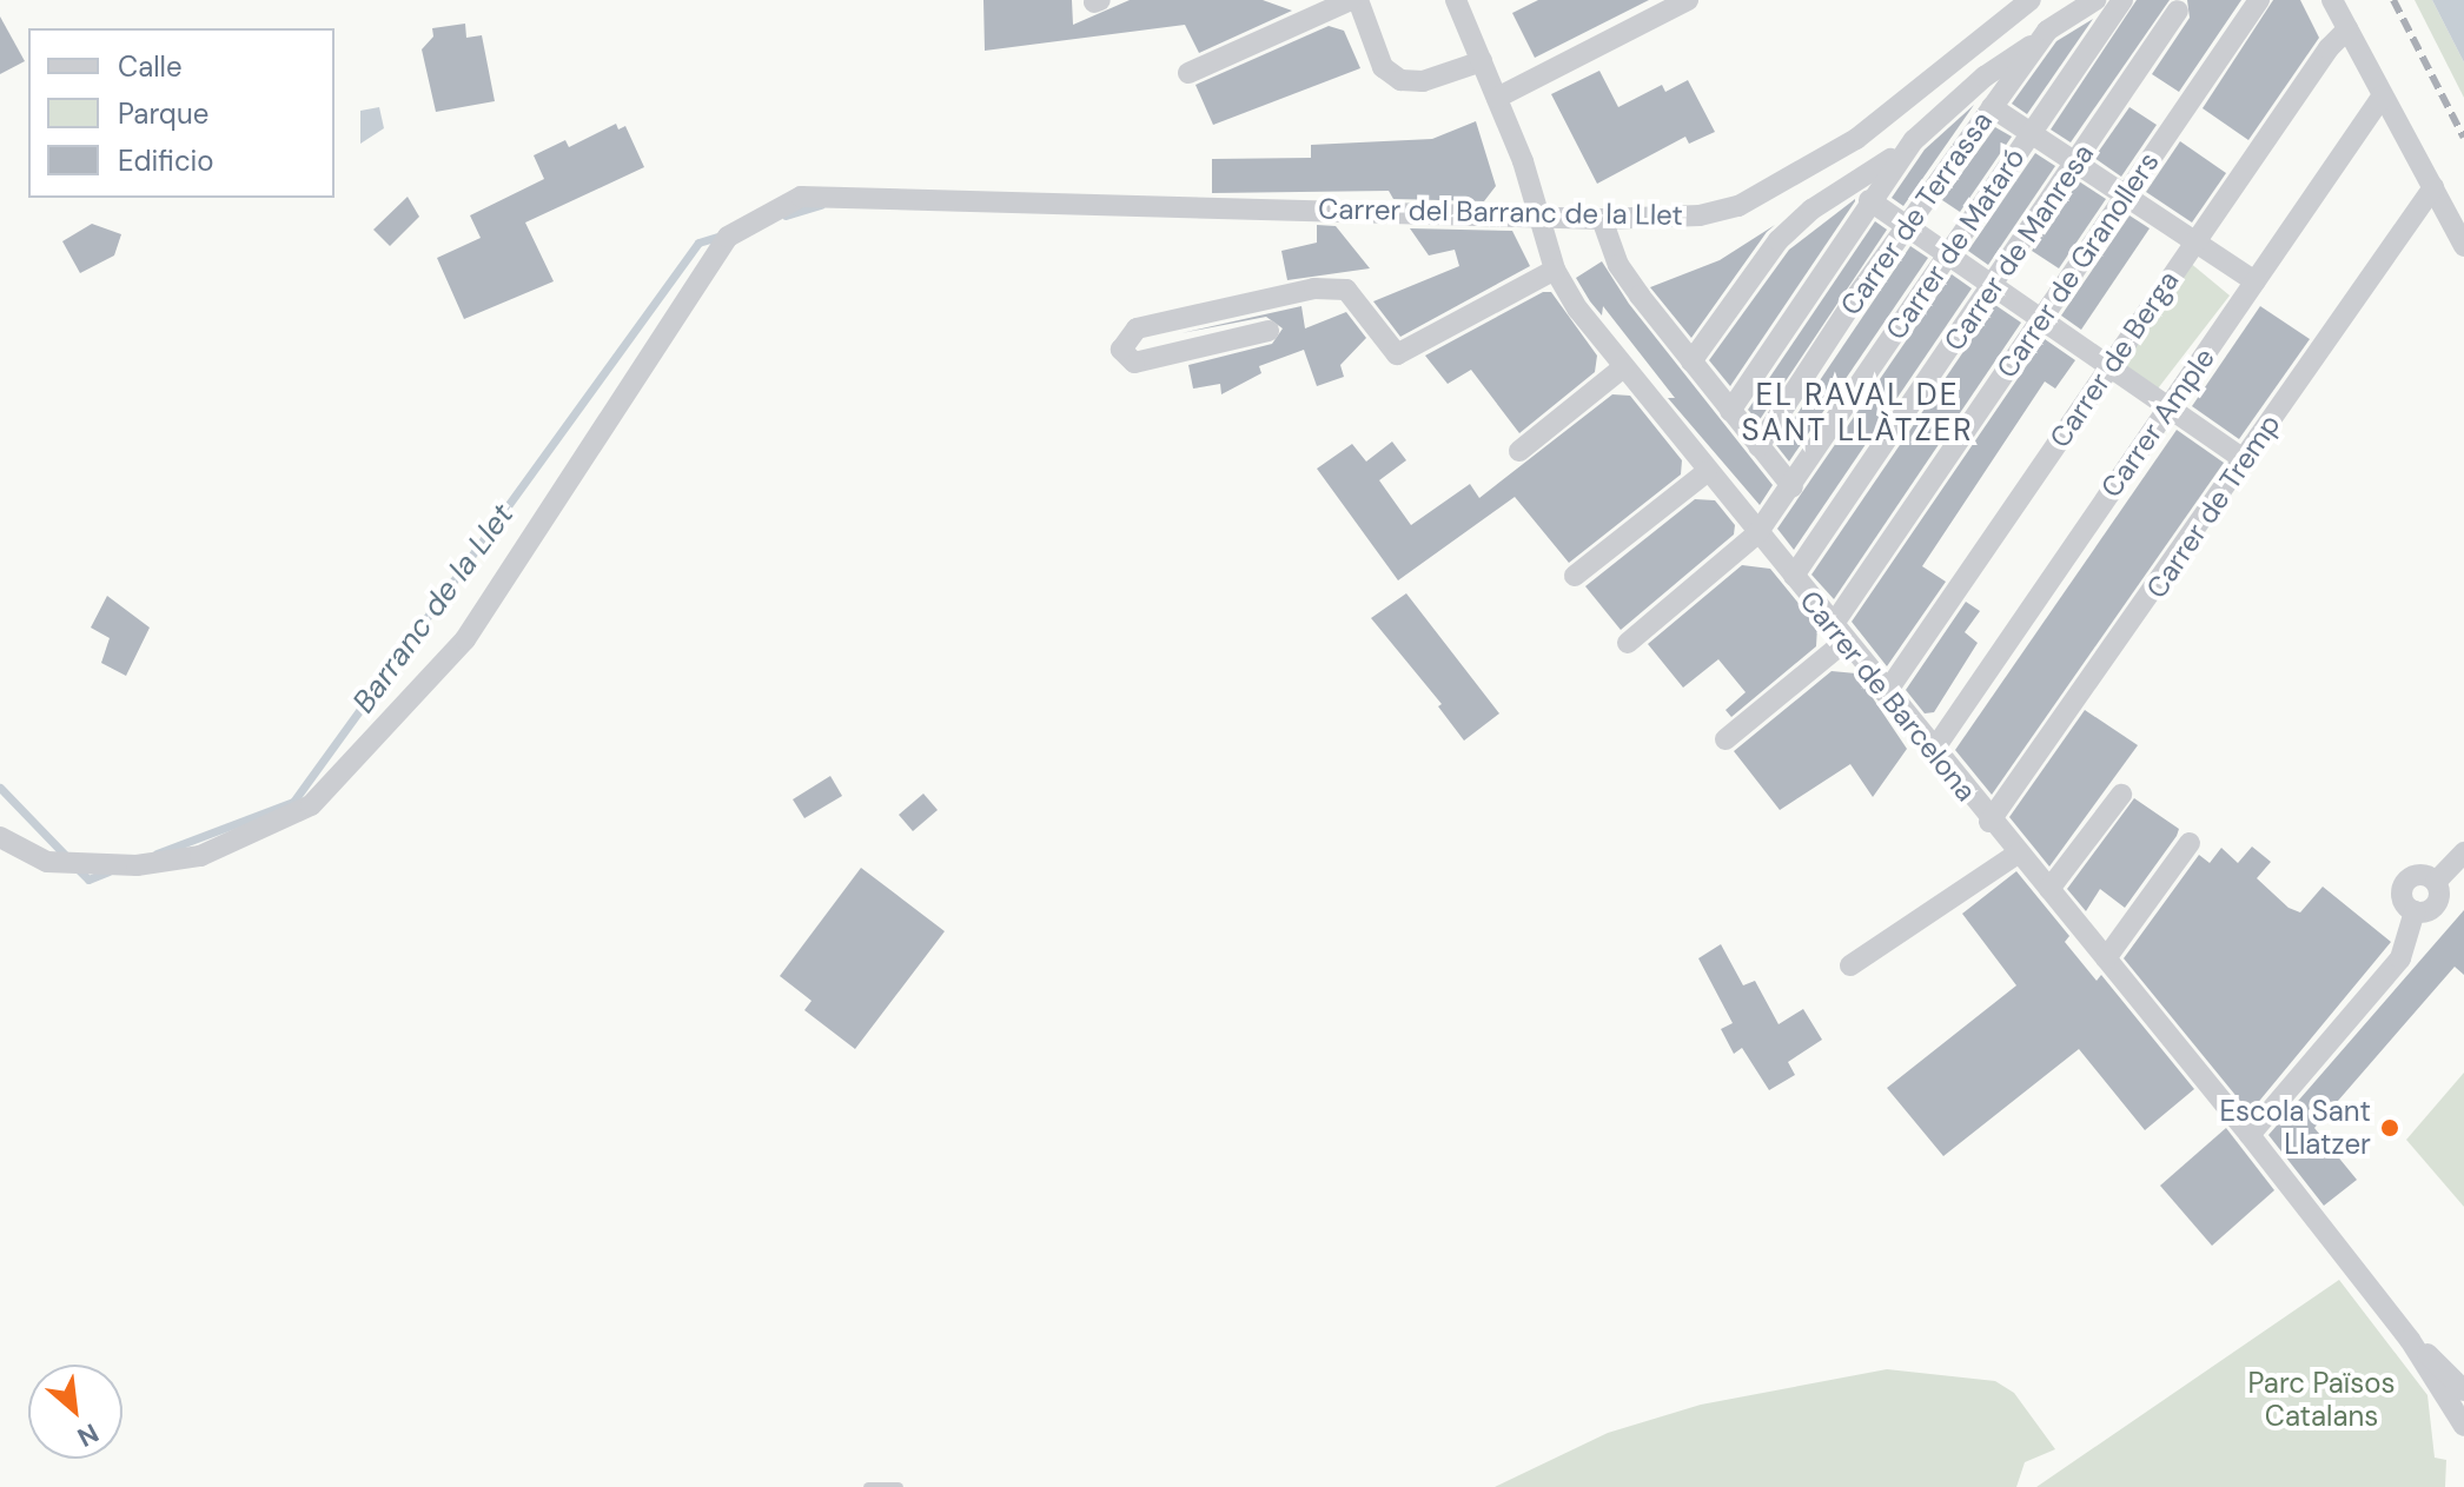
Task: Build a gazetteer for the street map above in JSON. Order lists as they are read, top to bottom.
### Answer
{
  "streets": {
    "street": [
      "Carrer del Barranc de la Llet",
      "Carrer de Terrassa",
      "Carrer de Mataró",
      "Carrer de Manresa",
      "Carrer de Granollers",
      "Carrer de Berga",
      "Carrer Ample",
      "Carrer de Tremp",
      "Carrer de Barcelona"
    ]
  },
  "crossings": [
    ["Carrer del Barranc de la Llet", "Carrer de Barcelona"],
    ["Carrer de Mataró", "Carrer de Barcelona"],
    ["Carrer de Manresa", "Carrer de Barcelona"],
    ["Carrer de Granollers", "Carrer de Barcelona"],
    ["Carrer de Berga", "Carrer de Barcelona"],
    ["Carrer Ample", "Carrer de Barcelona"],
    ["Carrer de Tremp", "Carrer de Barcelona"]
  ],
  "districts": ["EL RAVAL DE SANT LLÀTZER"],
  "water": ["Barranc de la Llet"],
  "parks": ["Parc Països Catalans"],
  "places": ["Escola Sant Llatzer"],
  "legend": ["Calle", "Parque", "Edificio"],
  "north": "bottom right"
}
